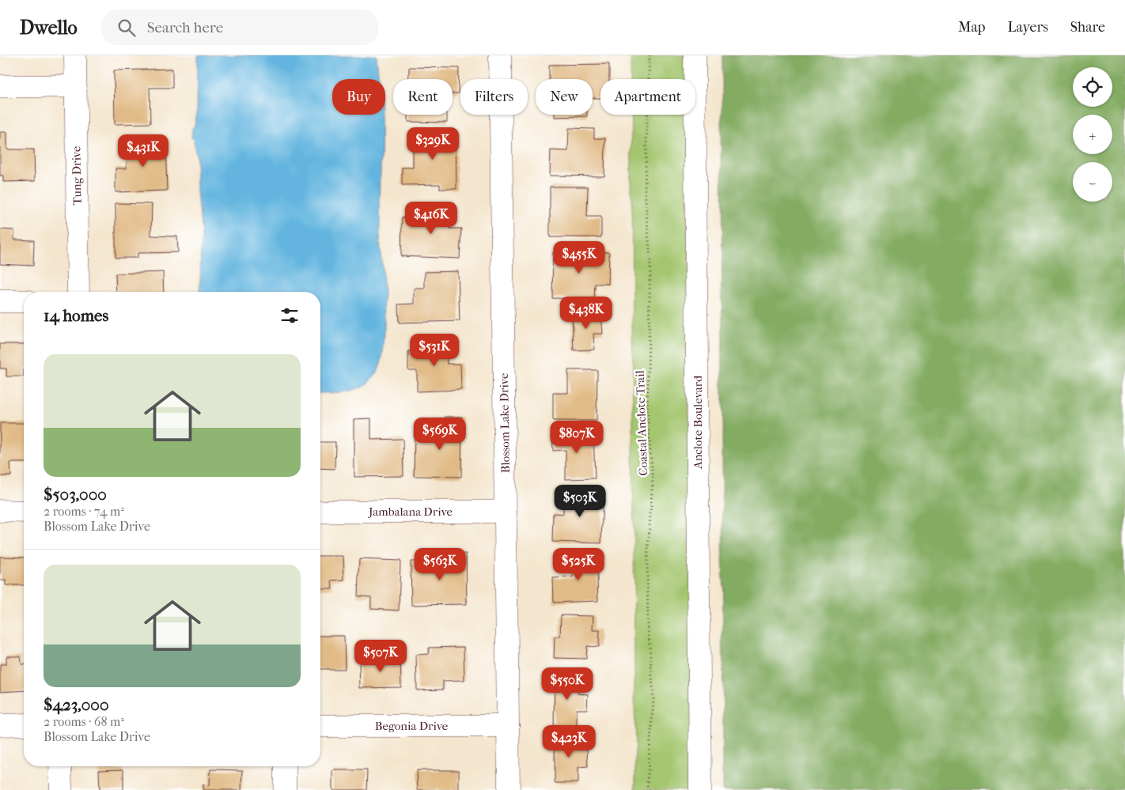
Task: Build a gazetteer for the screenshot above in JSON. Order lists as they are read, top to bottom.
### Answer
{
  "streets": {
    "street": [
      "Tung Drive",
      "Anclote Boulevard",
      "Blossom Lake Drive",
      "Jambalana Drive",
      "Begonia Drive"
    ],
    "path": ["Coastal Anclote Trail"]
  },
  "crossings": [
    ["Blossom Lake Drive", "Jambalana Drive"],
    ["Blossom Lake Drive", "Begonia Drive"]
  ],
  "page": {
    "header": "Dwello",
    "search": "Search here",
    "nav": ["Map", "Layers", "Share"],
    "map_buttons": ["+", "−"],
    "chip": [
      "Buy",
      "Rent",
      "Filters",
      "New",
      "Apartment"
    ],
    "price": [
      "$329K",
      "$431K",
      "$416K",
      "$455K",
      "$438K",
      "$531K",
      "$569K",
      "$807K",
      "$503K",
      "$563K",
      "$525K",
      "$507K",
      "$550K",
      "$423K"
    ],
    "heading": "14 homes",
    "list": [
      {
        "name": "$503,000",
        "note": "2 rooms · 74 m² · Blossom Lake Drive"
      },
      {
        "name": "$423,000",
        "note": "2 rooms · 68 m² · Blossom Lake Drive"
      }
    ]
  }
}
